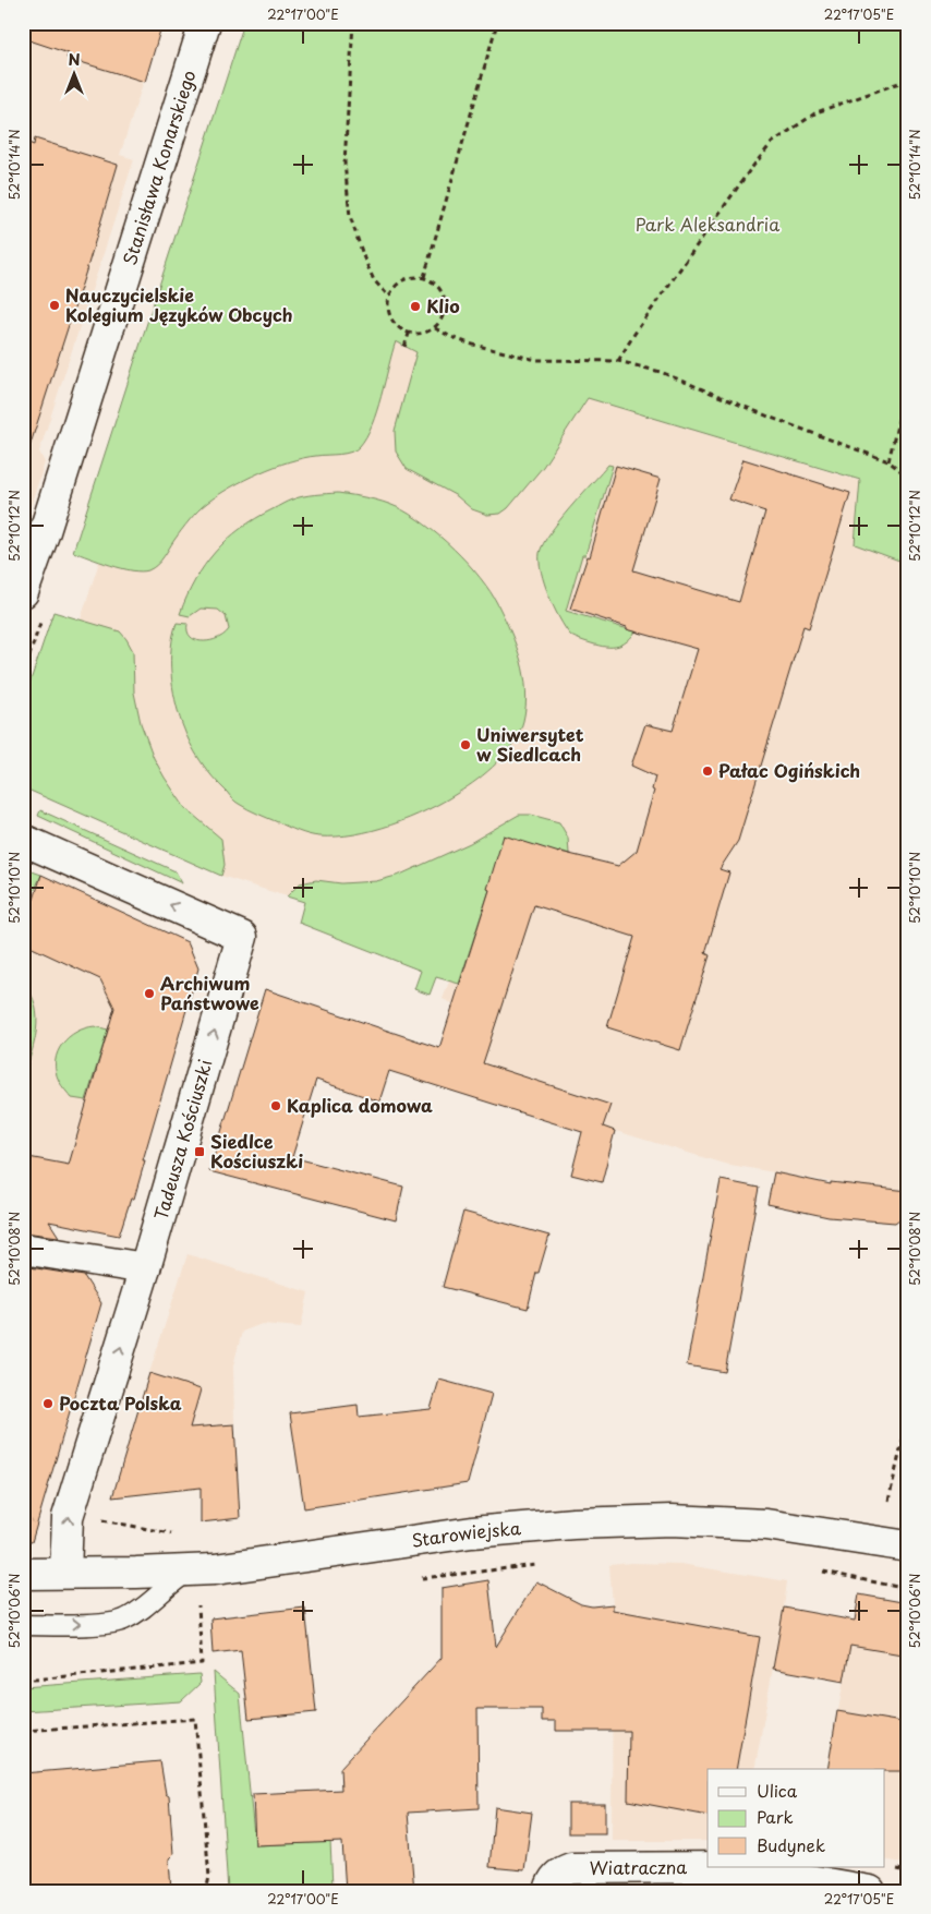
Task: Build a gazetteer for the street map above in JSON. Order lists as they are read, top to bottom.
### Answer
{
  "streets": {
    "street": [
      "Stanisława Konarskiego",
      "Tadeusza Kościuszki",
      "Starowiejska",
      "Wiatraczna"
    ]
  },
  "crossings": [
    ["Tadeusza Kościuszki", "Starowiejska"]
  ],
  "one_way": ["Tadeusza Kościuszki"],
  "parks": ["Park Aleksandria"],
  "places": {
    "other": [
      "Nauczycielskie Kolegium Języków Obcych",
      "Klio",
      "Uniwersytet w Siedlcach",
      "Pałac Ogińskich",
      "Archiwum Państwowe",
      "Kaplica domowa",
      "Poczta Polska"
    ],
    "transit": ["Siedlce Kościuszki"]
  },
  "legend": ["Ulica", "Park", "Budynek"],
  "north": "top",
  "coordinates": [
    "22°17'00\"E",
    "22°17'05\"E",
    "52°10'14\"N",
    "52°10'12\"N",
    "52°10'10\"N",
    "52°10'08\"N",
    "52°10'06\"N"
  ]
}
